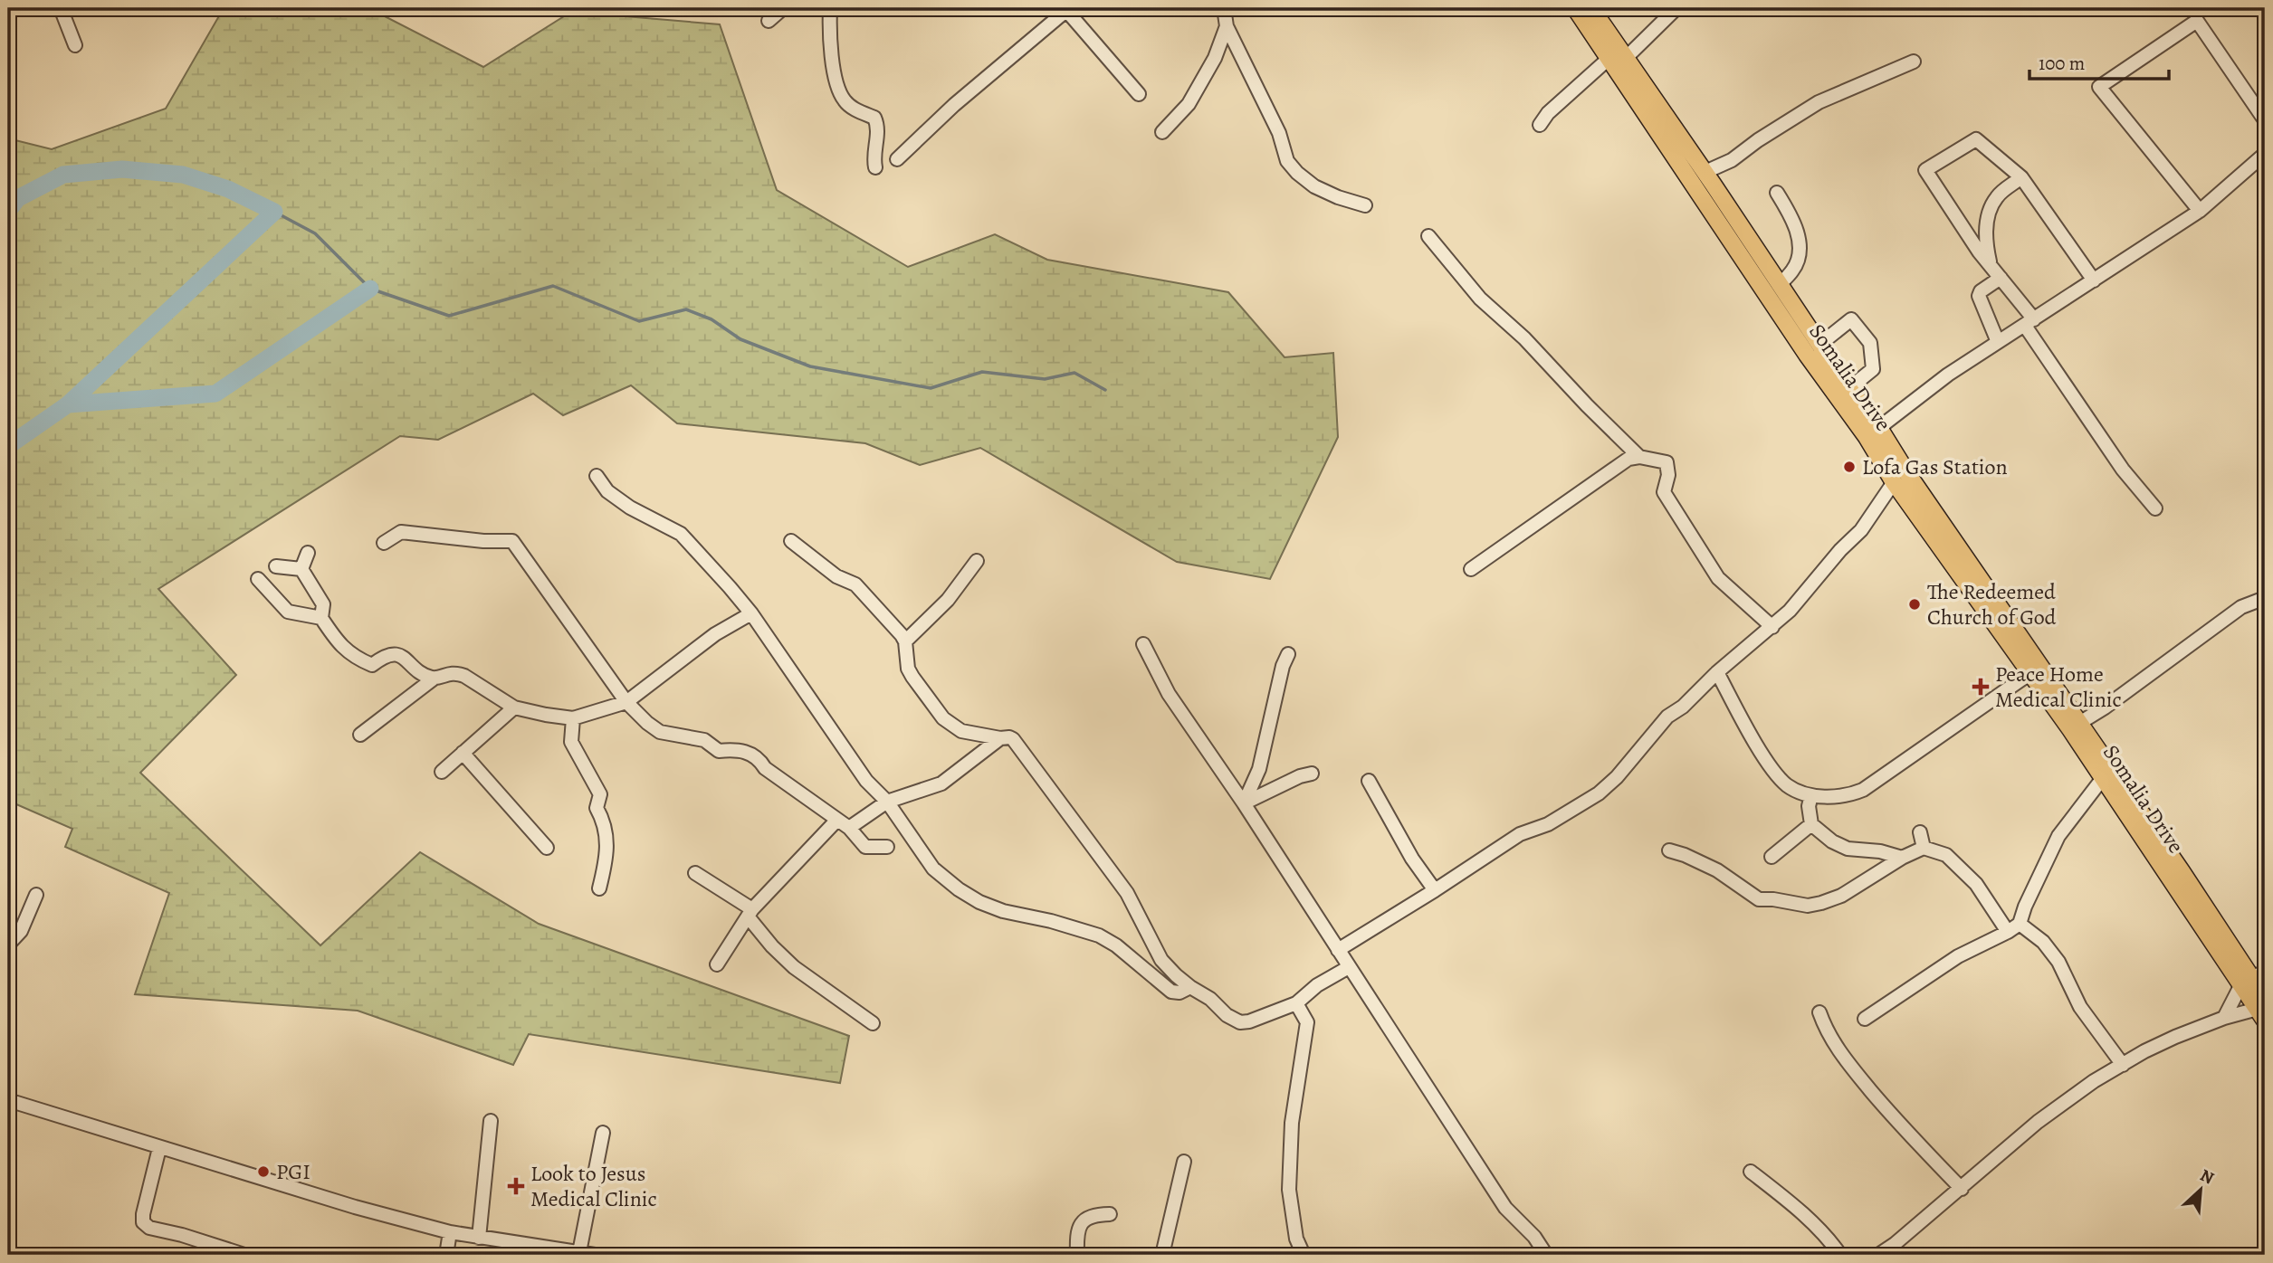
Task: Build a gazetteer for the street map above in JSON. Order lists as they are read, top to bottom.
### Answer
{
  "streets": {
    "main road": ["Somalia Drive"]
  },
  "places": {
    "other": ["Lofa Gas Station", "The Redeemed Church of God", "PGI"],
    "health": ["Peace Home Medical Clinic", "Look to Jesus Medical Clinic"]
  },
  "scale_bar": "100 m",
  "north": "top right"
}
